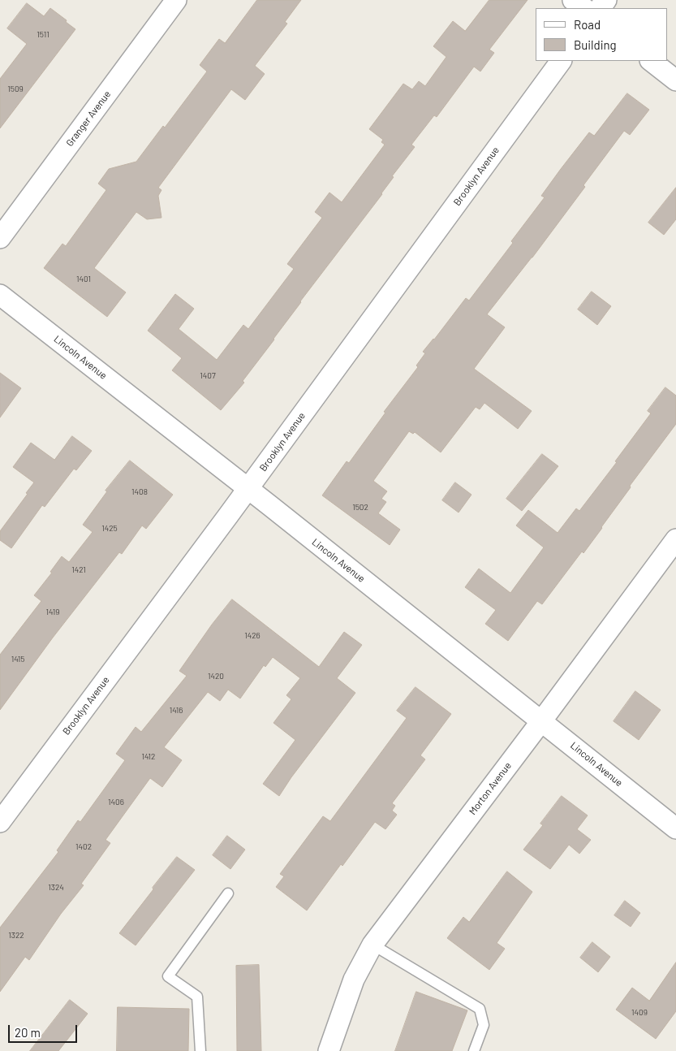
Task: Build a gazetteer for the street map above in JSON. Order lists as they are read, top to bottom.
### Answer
{
  "streets": {
    "street": [
      "Granger Avenue",
      "Brooklyn Avenue",
      "Lincoln Avenue",
      "Morton Avenue"
    ]
  },
  "crossings": [
    ["Brooklyn Avenue", "Lincoln Avenue"],
    ["Lincoln Avenue", "Morton Avenue"]
  ],
  "house_numbers": [
    "1511",
    "1509",
    "1401",
    "1407",
    "1408",
    "1502",
    "1425",
    "1421",
    "1419",
    "1426",
    "1415",
    "1420",
    "1416",
    "1412",
    "1406",
    "1402",
    "1324",
    "1322",
    "1409"
  ],
  "legend": ["Road", "Building"],
  "scale_bar": "20 m"
}
